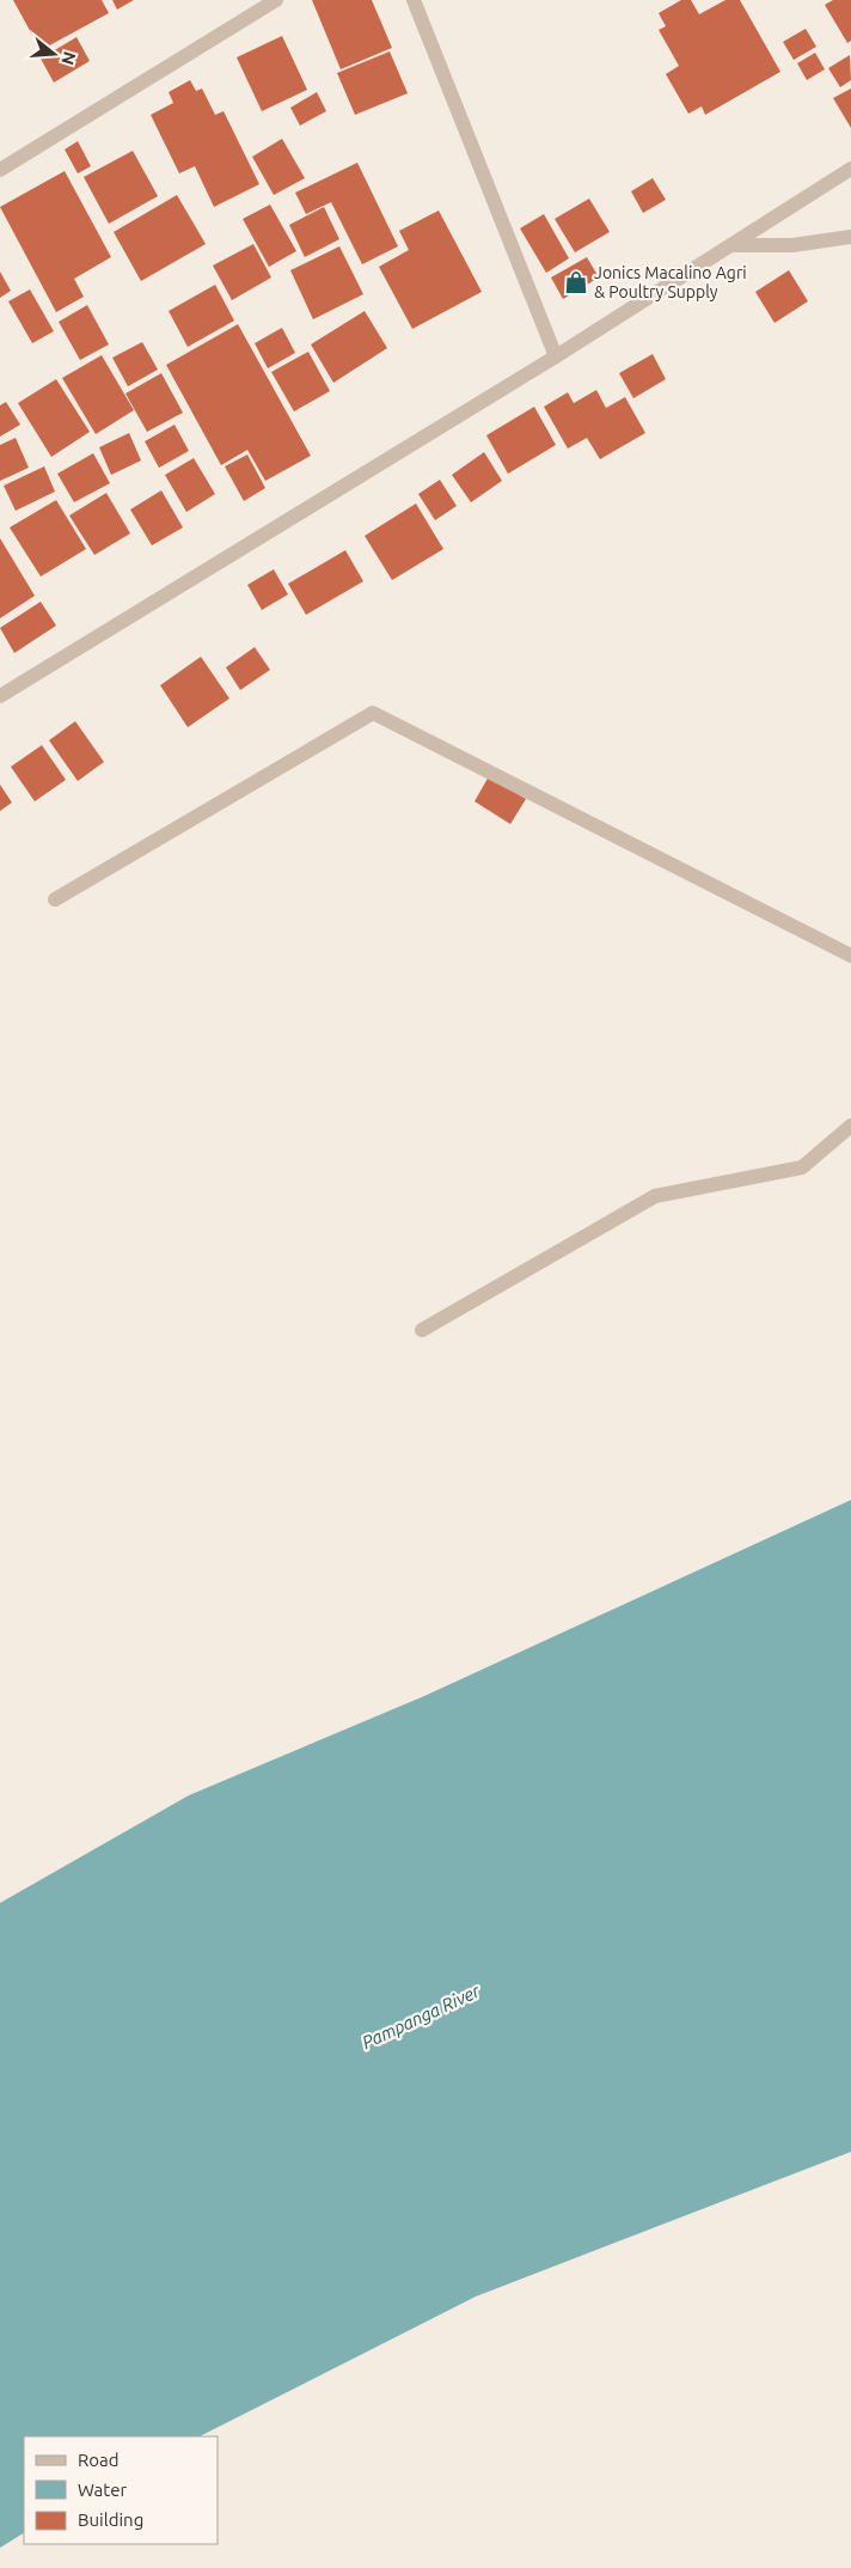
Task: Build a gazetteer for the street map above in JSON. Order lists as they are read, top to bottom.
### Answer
{
  "water": ["Pampanga River"],
  "places": {
    "shop": ["Jonics Macalino Agri & Poultry Supply"]
  },
  "legend": ["Road", "Water", "Building"],
  "north": "right"
}
